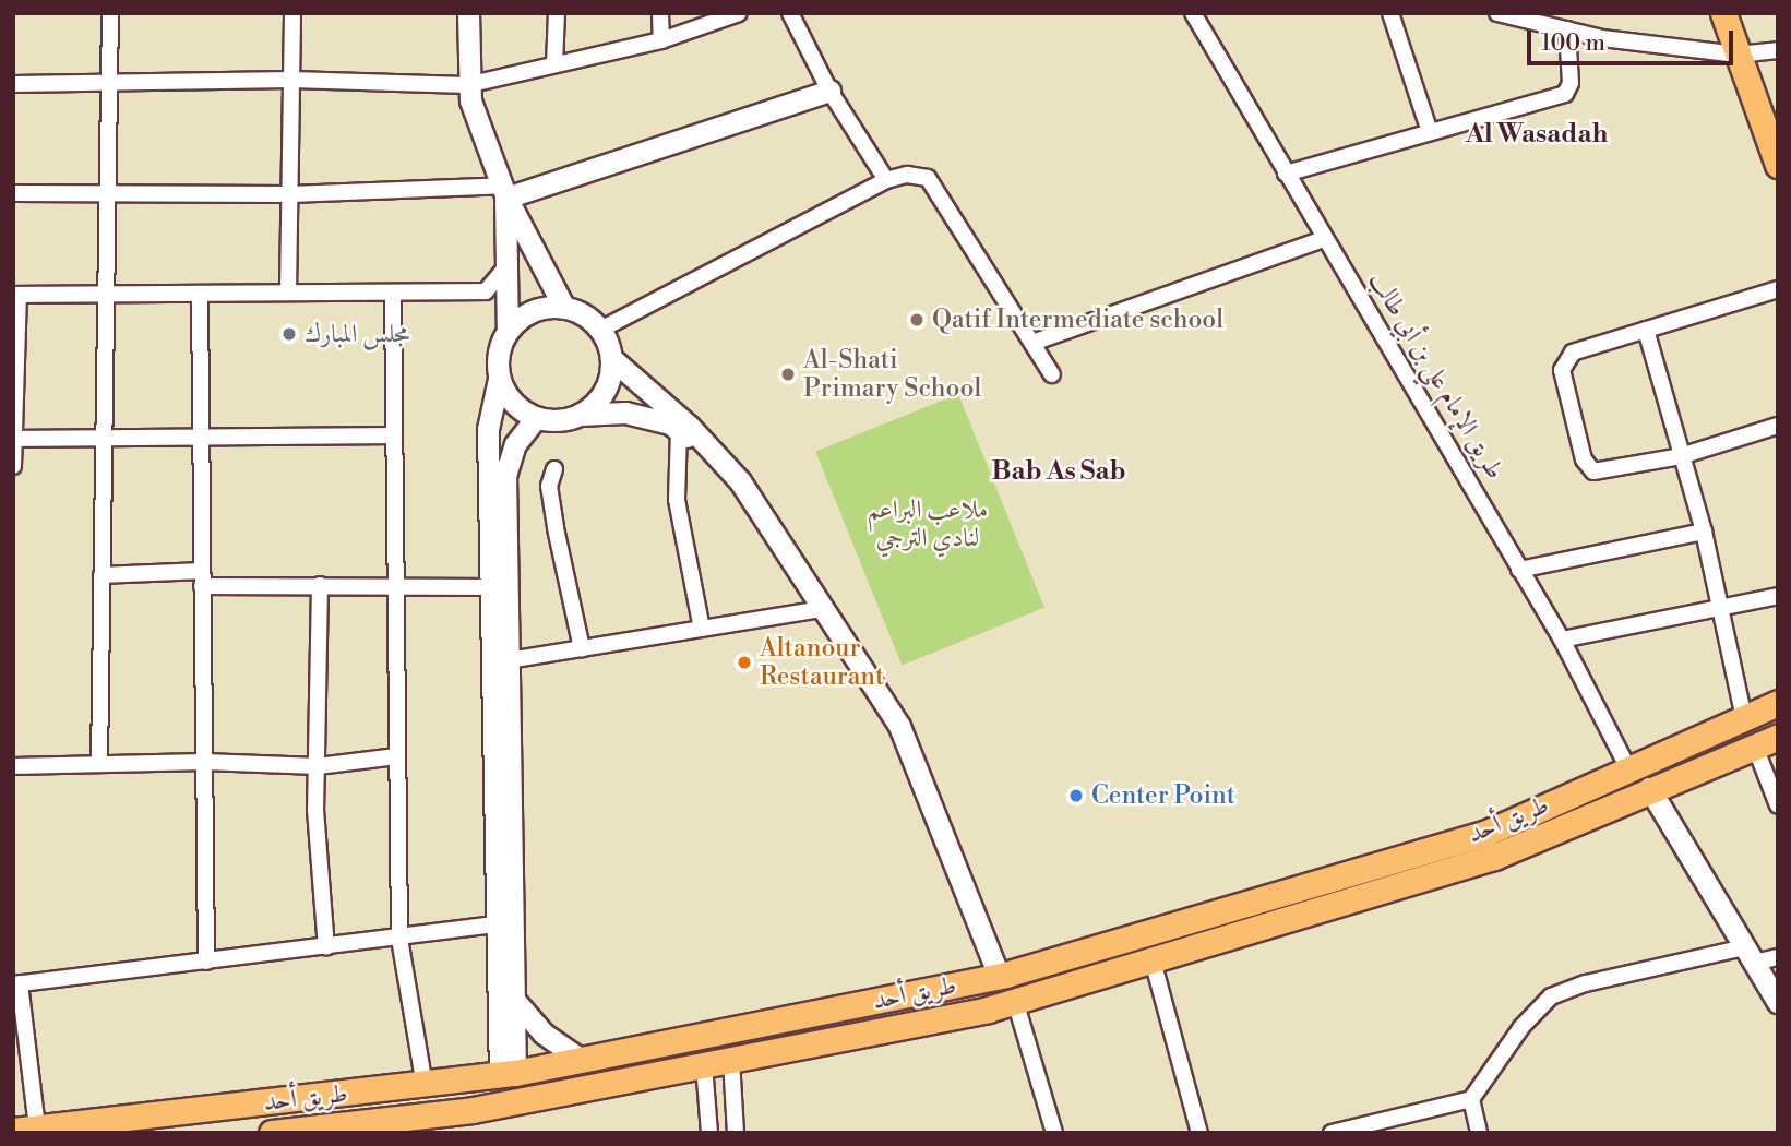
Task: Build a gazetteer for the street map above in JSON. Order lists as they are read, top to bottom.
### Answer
{
  "streets": {
    "main road": ["طريق أحد"],
    "street": ["طريق الإمام علي بن أبي طالب"]
  },
  "crossings": [
    ["طريق الإمام علي بن أبي طالب", "طريق أحد"]
  ],
  "districts": ["Al Wasadah", "Bab As Sab"],
  "parks": ["ملاعب البراعم لنادي الترجي"],
  "places": [
    "Qatif Intermediate school",
    "مجلس المبارك",
    "Al-Shati Primary School",
    "Altanour Restaurant",
    "Center Point"
  ],
  "scale_bar": "100 m"
}
